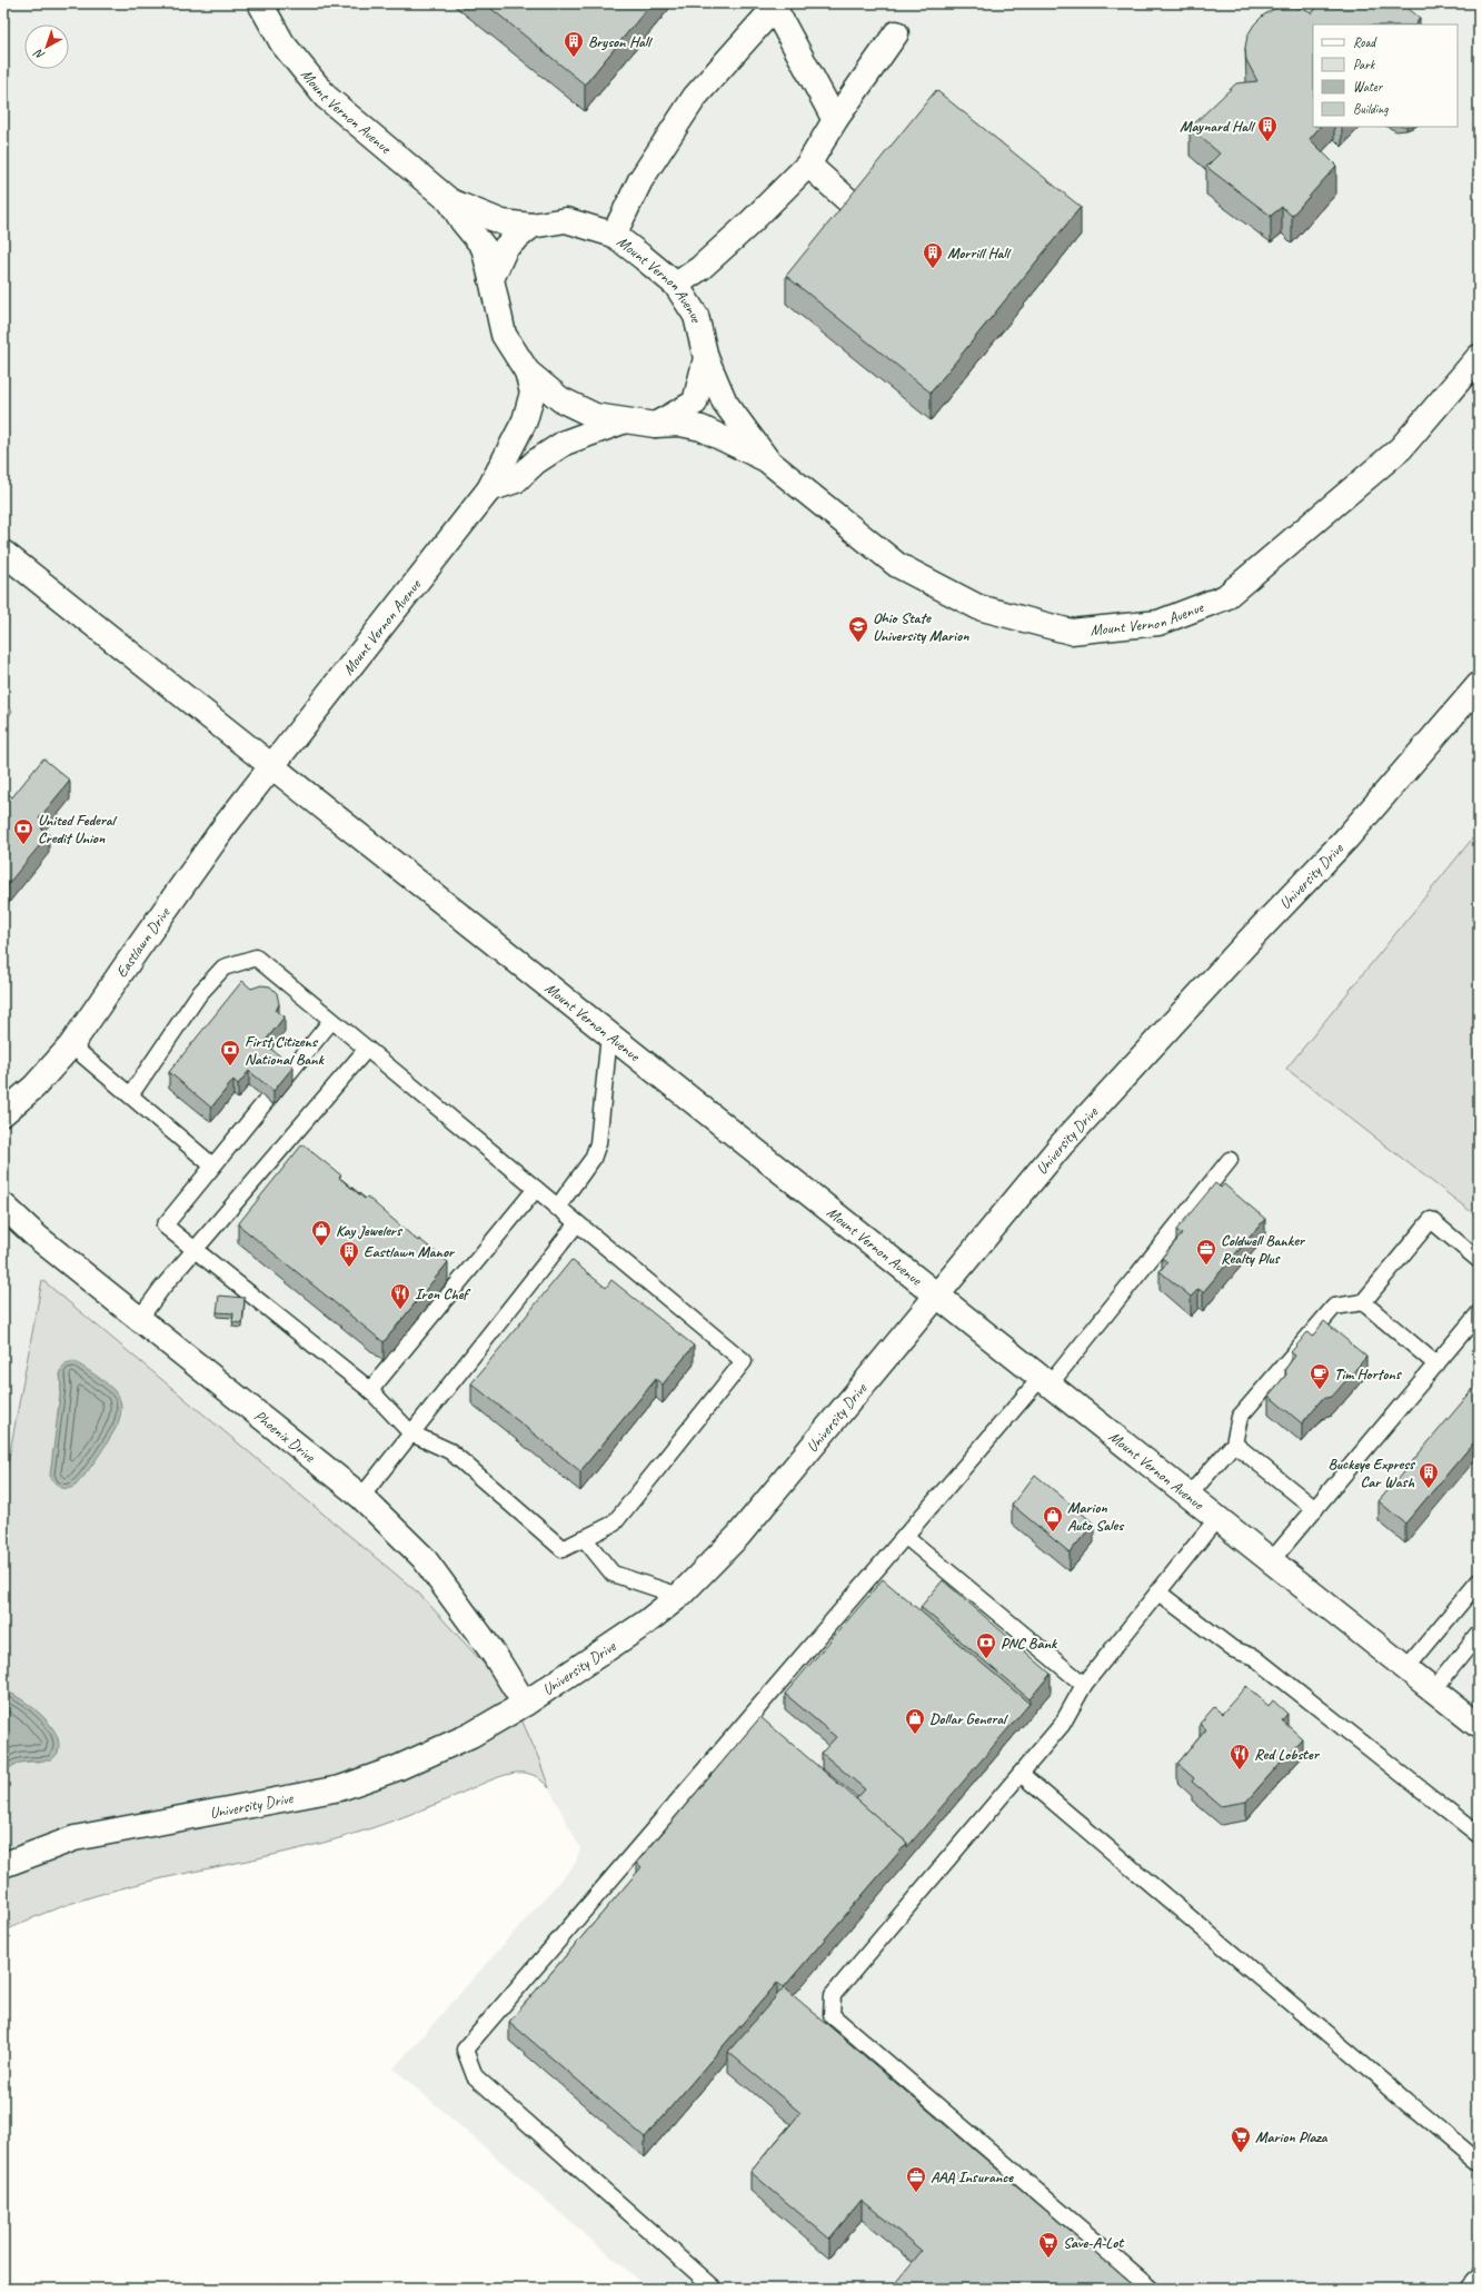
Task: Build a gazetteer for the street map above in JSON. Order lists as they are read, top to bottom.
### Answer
{
  "streets": {
    "street": [
      "Mount Vernon Avenue",
      "University Drive",
      "Eastlawn Drive",
      "Phoenix Drive"
    ]
  },
  "crossings": [
    ["Mount Vernon Avenue", "University Drive"],
    ["Mount Vernon Avenue", "Eastlawn Drive"],
    ["University Drive", "Phoenix Drive"]
  ],
  "places": {
    "building": [
      "Bryson Hall",
      "Maynard Hall",
      "Morrill Hall",
      "Eastlawn Manor",
      "Buckeye Express Car Wash"
    ],
    "school or university": ["Ohio State University Marion"],
    "bank": ["United Federal Credit Union", "First Citizens National Bank", "PNC Bank"],
    "shop": ["Kay Jewelers", "Marion Auto Sales", "Dollar General"],
    "office": ["Coldwell Banker Realty Plus", "AAA Insurance"],
    "restaurant": ["Iron Chef", "Red Lobster"],
    "cafe": ["Tim Hortons"],
    "supermarket": ["Marion Plaza", "Save-A-Lot"]
  },
  "legend": [
    "Road",
    "Park",
    "Water",
    "Building"
  ],
  "north": "bottom left"
}
